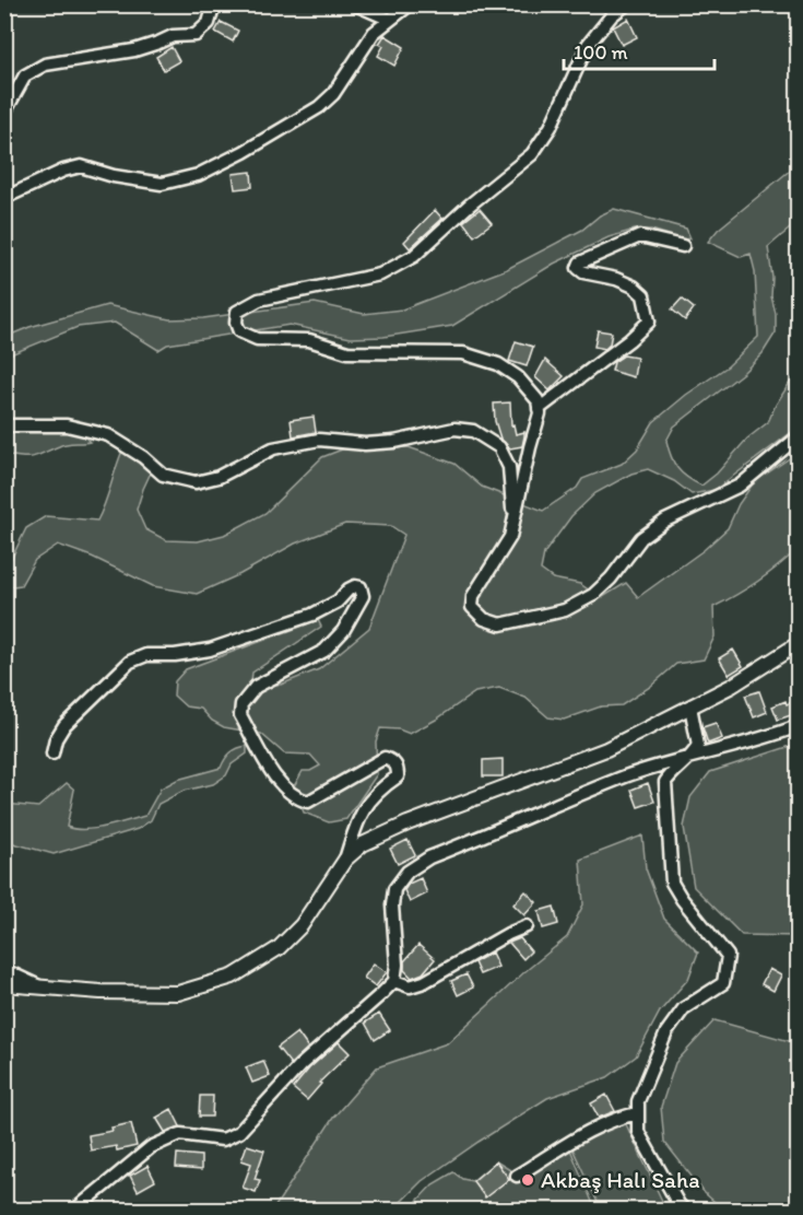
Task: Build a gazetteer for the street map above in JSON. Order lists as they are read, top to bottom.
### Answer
{
  "places": ["Akbaş Halı Saha"],
  "scale_bar": "100 m"
}
